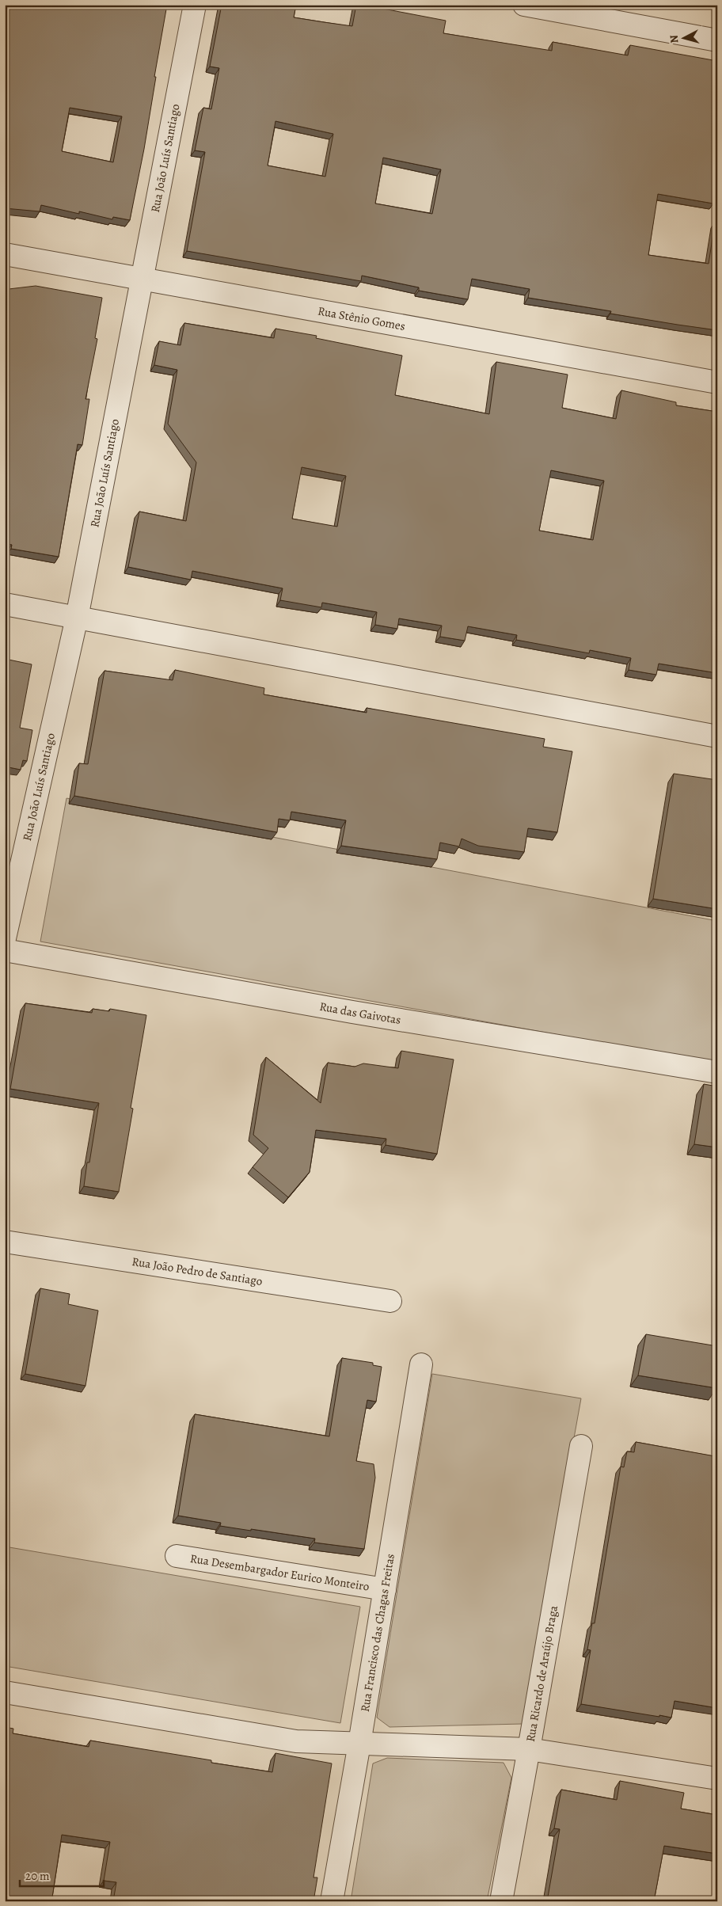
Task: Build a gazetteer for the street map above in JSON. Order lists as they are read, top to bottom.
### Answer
{
  "streets": {
    "street": [
      "Rua João Luís Santiago",
      "Rua Stênio Gomes",
      "Rua das Gaivotas",
      "Rua João Pedro de Santiago",
      "Rua Desembargador Eurico Monteiro",
      "Rua Francisco das Chagas Freitas",
      "Rua Ricardo de Araújo Braga"
    ]
  },
  "crossings": [
    ["Rua João Luís Santiago", "Rua Stênio Gomes"],
    ["Rua Desembargador Eurico Monteiro", "Rua Francisco das Chagas Freitas"]
  ],
  "scale_bar": "20 m",
  "north": "left"
}
